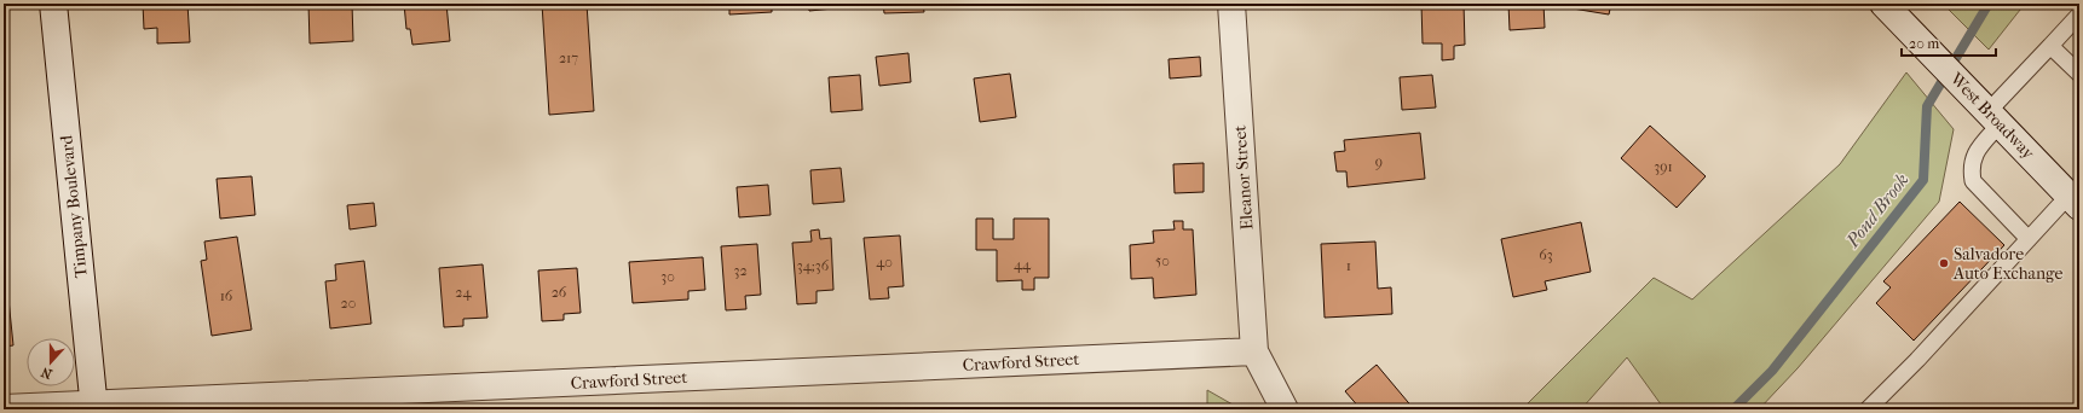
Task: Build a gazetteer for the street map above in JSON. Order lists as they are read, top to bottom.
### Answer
{
  "streets": {
    "street": [
      "West Broadway",
      "Eleanor Street",
      "Timpany Boulevard",
      "Crawford Street"
    ]
  },
  "crossings": [
    ["Eleanor Street", "Crawford Street"],
    ["Timpany Boulevard", "Crawford Street"]
  ],
  "water": ["Pond Brook"],
  "places": ["Salvadore Auto Exchange"],
  "house_numbers": [
    "217",
    "9",
    "391",
    "63",
    "50",
    "40",
    "44",
    "34;36",
    "1",
    "32",
    "30",
    "24",
    "26",
    "16",
    "20"
  ],
  "scale_bar": "20 m",
  "north": "bottom"
}
